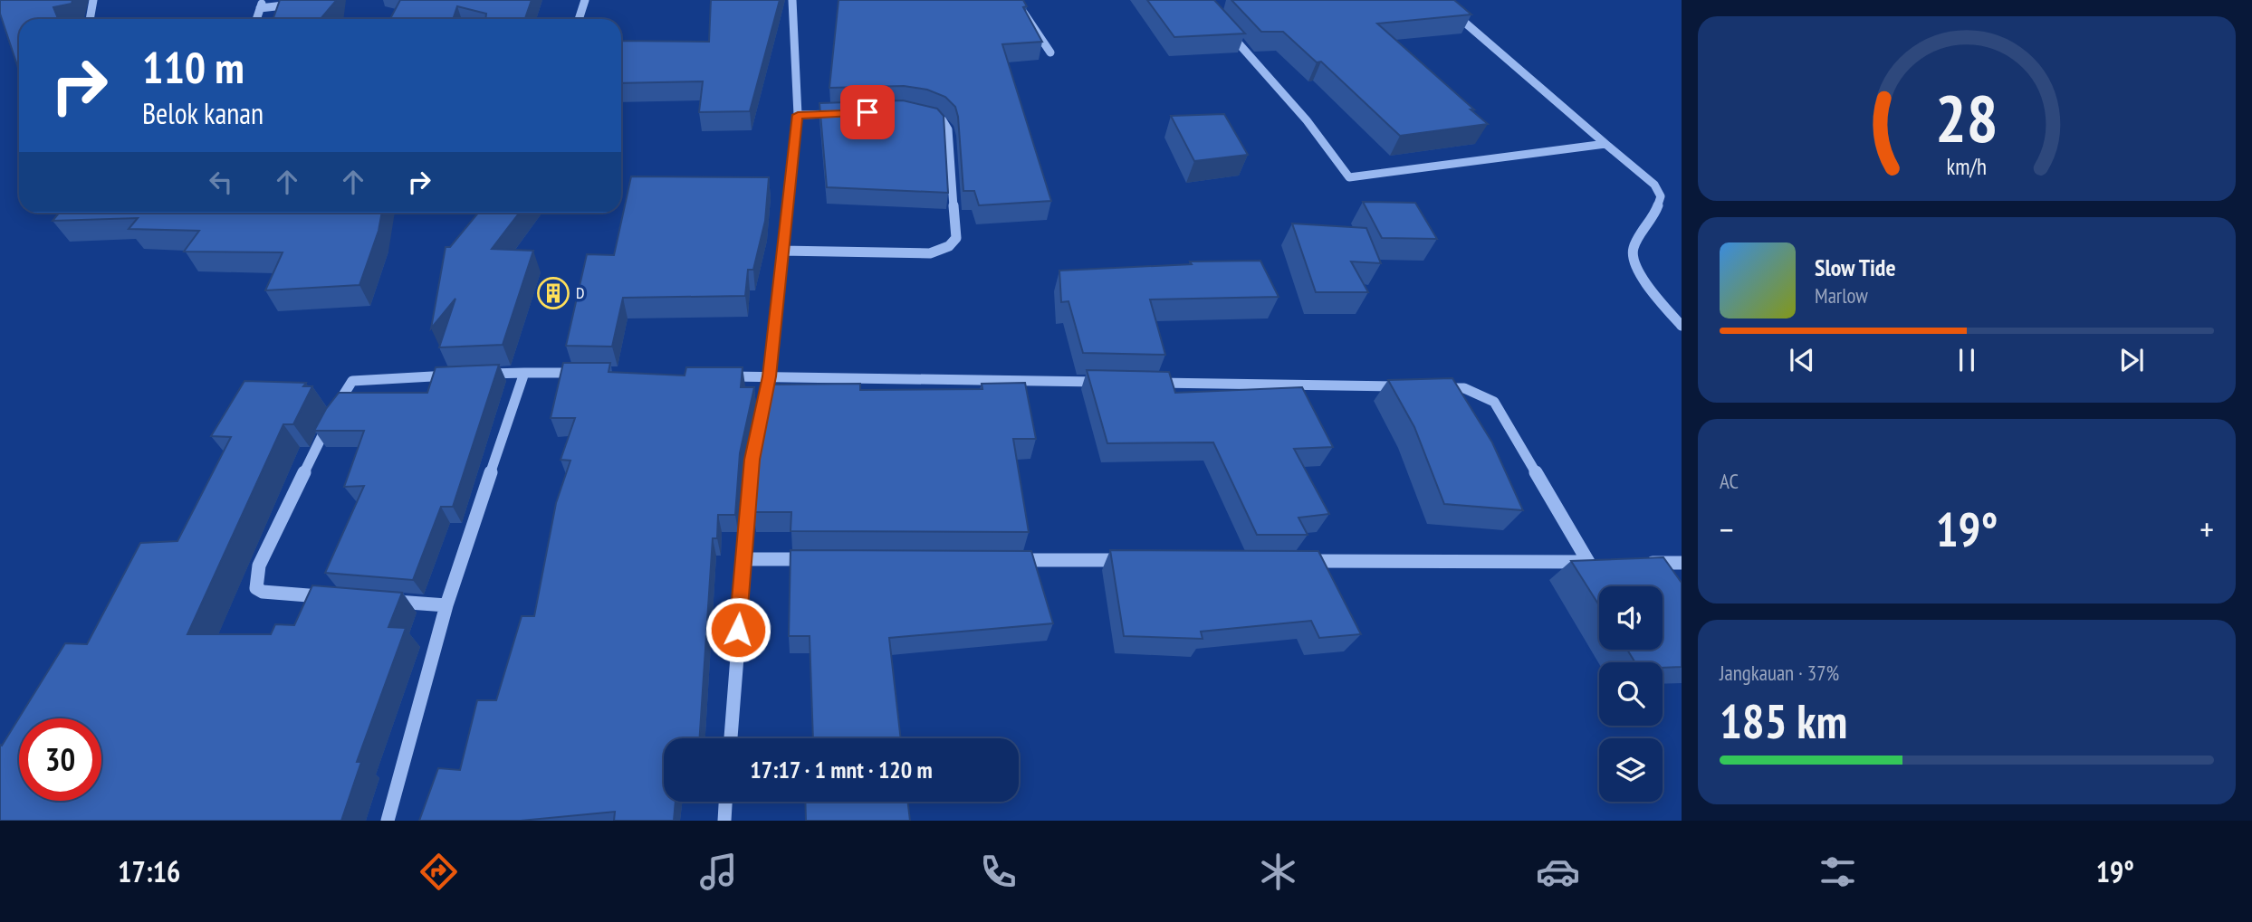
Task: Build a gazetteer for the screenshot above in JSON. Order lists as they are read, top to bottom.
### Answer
{
  "places": {
    "building": ["D"]
  },
  "page": {
    "turn": ["110 m", "Belok kanan"],
    "song": ["Slow Tide", "Marlow"],
    "tile": [
      "AC",
      ["Jangkauan · 37%", "185 km"]
    ],
    "heat": ["−", "19°", "+"],
    "limit": "30",
    "trip": "17:17 · 1 mnt · 120 m",
    "tabs": ["17:16", "19°"],
    "gauge": ["28", "km/h"]
  }
}
